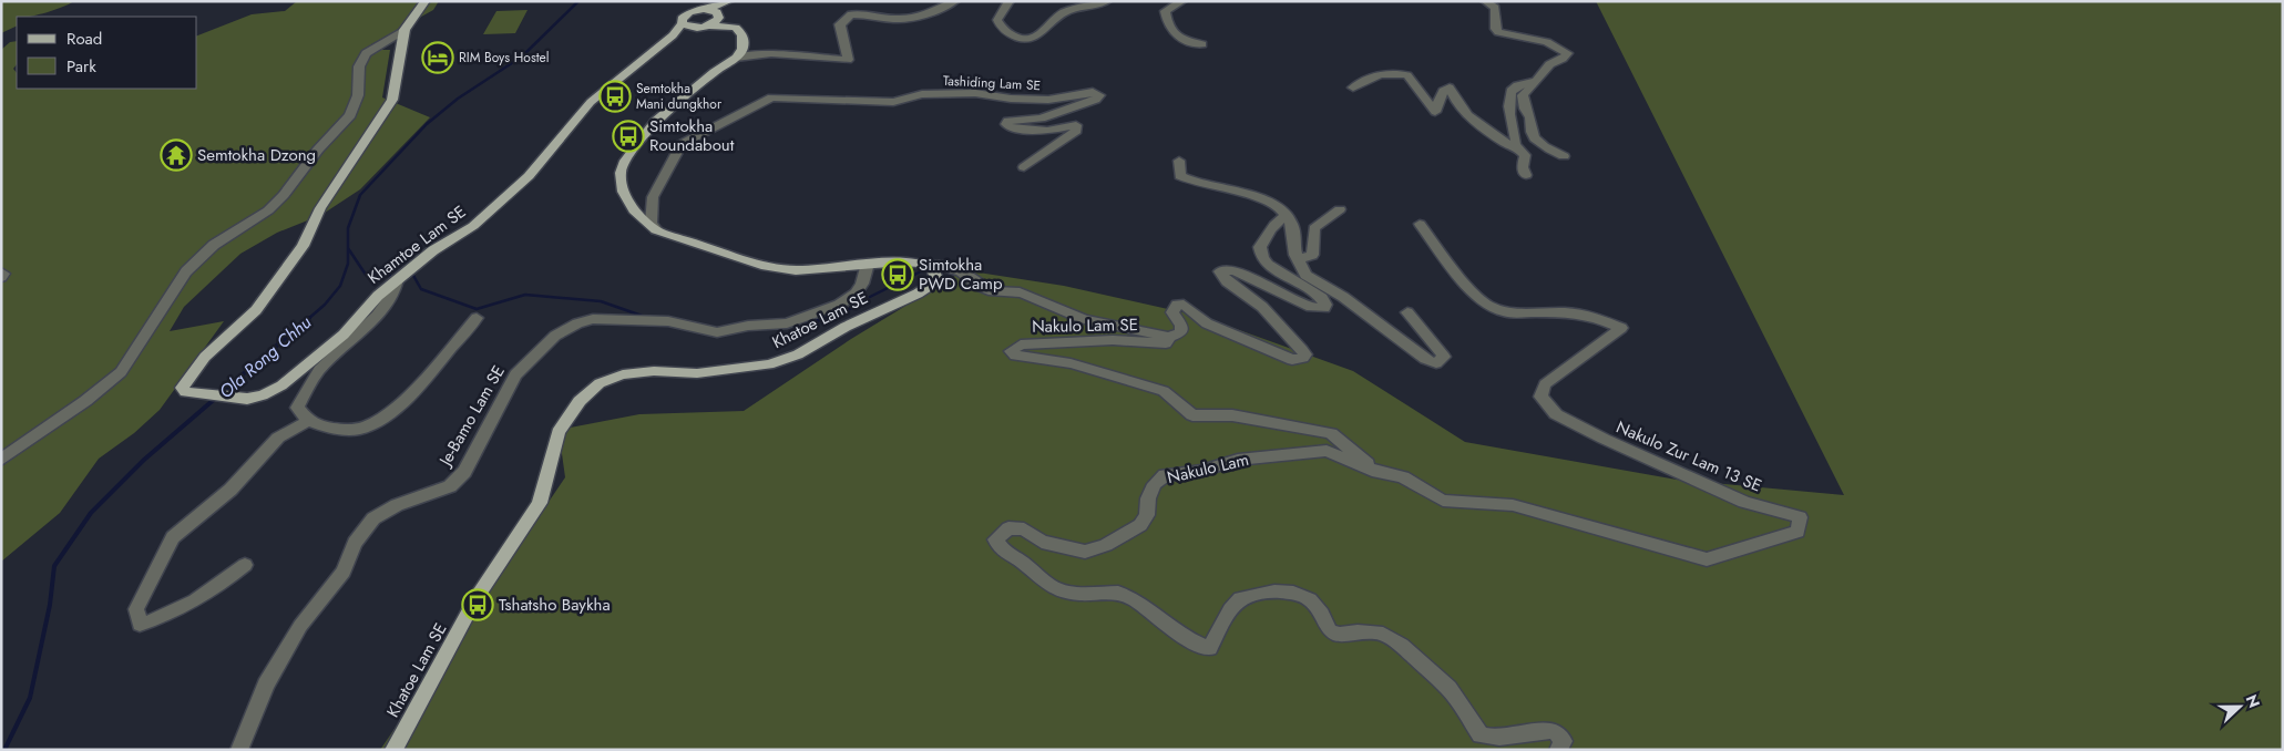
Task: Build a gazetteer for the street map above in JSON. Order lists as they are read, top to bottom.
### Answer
{
  "streets": {
    "main road": ["Khamtoe Lam SE", "Khatoe Lam SE"],
    "street": [
      "Tashiding Lam SE",
      "Nakulo Lam SE",
      "Je-Bamo Lam SE",
      "Nakulo Zur Lam 13 SE",
      "Nakulo Lam"
    ]
  },
  "crossings": [
    ["Tashiding Lam SE", "Khatoe Lam SE"],
    ["Khatoe Lam SE", "Nakulo Lam SE"],
    ["Khatoe Lam SE", "Je-Bamo Lam SE"],
    ["Nakulo Lam SE", "Nakulo Zur Lam 13 SE"],
    ["Nakulo Lam SE", "Nakulo Lam"],
    ["Nakulo Zur Lam 13 SE", "Nakulo Lam"]
  ],
  "water": ["Ola Rong Chhu"],
  "places": {
    "hotel": ["RIM Boys Hostel"],
    "bus stop": [
      "Semtokha Mani dungkhor",
      "Simtokha Roundabout",
      "Simtokha PWD Camp",
      "Tshatsho Baykha"
    ],
    "temple": ["Semtokha Dzong"]
  },
  "legend": ["Road", "Park"],
  "north": "right"
}
